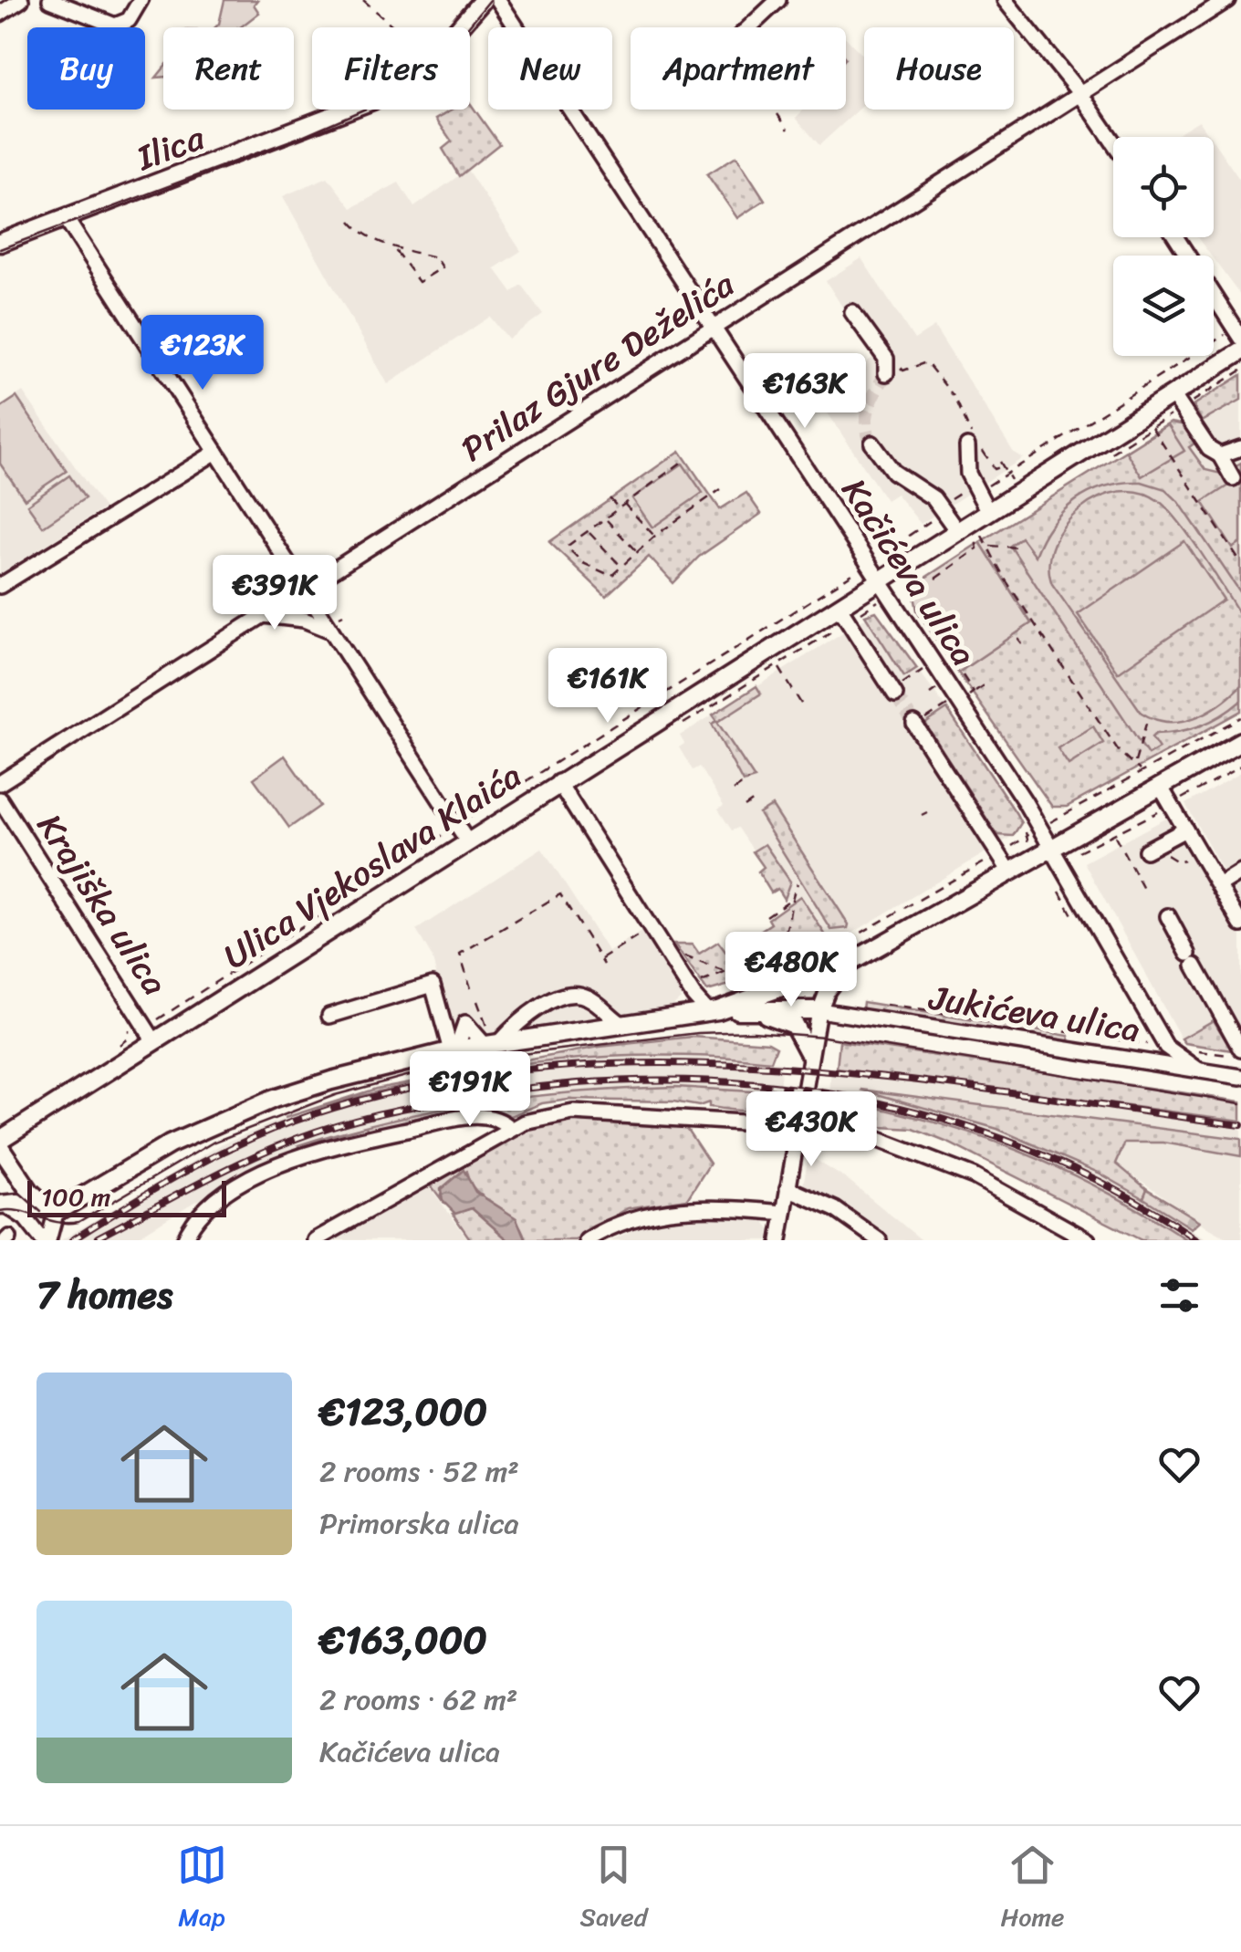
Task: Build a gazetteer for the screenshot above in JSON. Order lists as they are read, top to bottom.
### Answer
{
  "streets": {
    "main road": ["Ilica", "Ulica Vjekoslava Klaića"],
    "street": [
      "Prilaz Gjure Deželića",
      "Kačićeva ulica",
      "Krajiška ulica",
      "Jukićeva ulica"
    ]
  },
  "crossings": [
    ["Prilaz Gjure Deželića", "Kačićeva ulica"],
    ["Kačićeva ulica", "Ulica Vjekoslava Klaića"],
    ["Kačićeva ulica", "Jukićeva ulica"],
    ["Ulica Vjekoslava Klaića", "Krajiška ulica"]
  ],
  "scale_bar": "100 m",
  "page": {
    "chip": [
      "Buy",
      "Rent",
      "Filters",
      "New",
      "Apartment",
      "House"
    ],
    "price": [
      "€123K",
      "€163K",
      "€391K",
      "€161K",
      "€480K",
      "€191K",
      "€430K"
    ],
    "scale": "100 m",
    "heading": "7 homes",
    "list": [
      {
        "name": "€123,000",
        "note": "2 rooms · 52 m² · Primorska ulica"
      },
      {
        "name": "€163,000",
        "note": "2 rooms · 62 m² · Kačićeva ulica"
      }
    ],
    "tabs": ["Map", "Saved", "Home"]
  }
}
